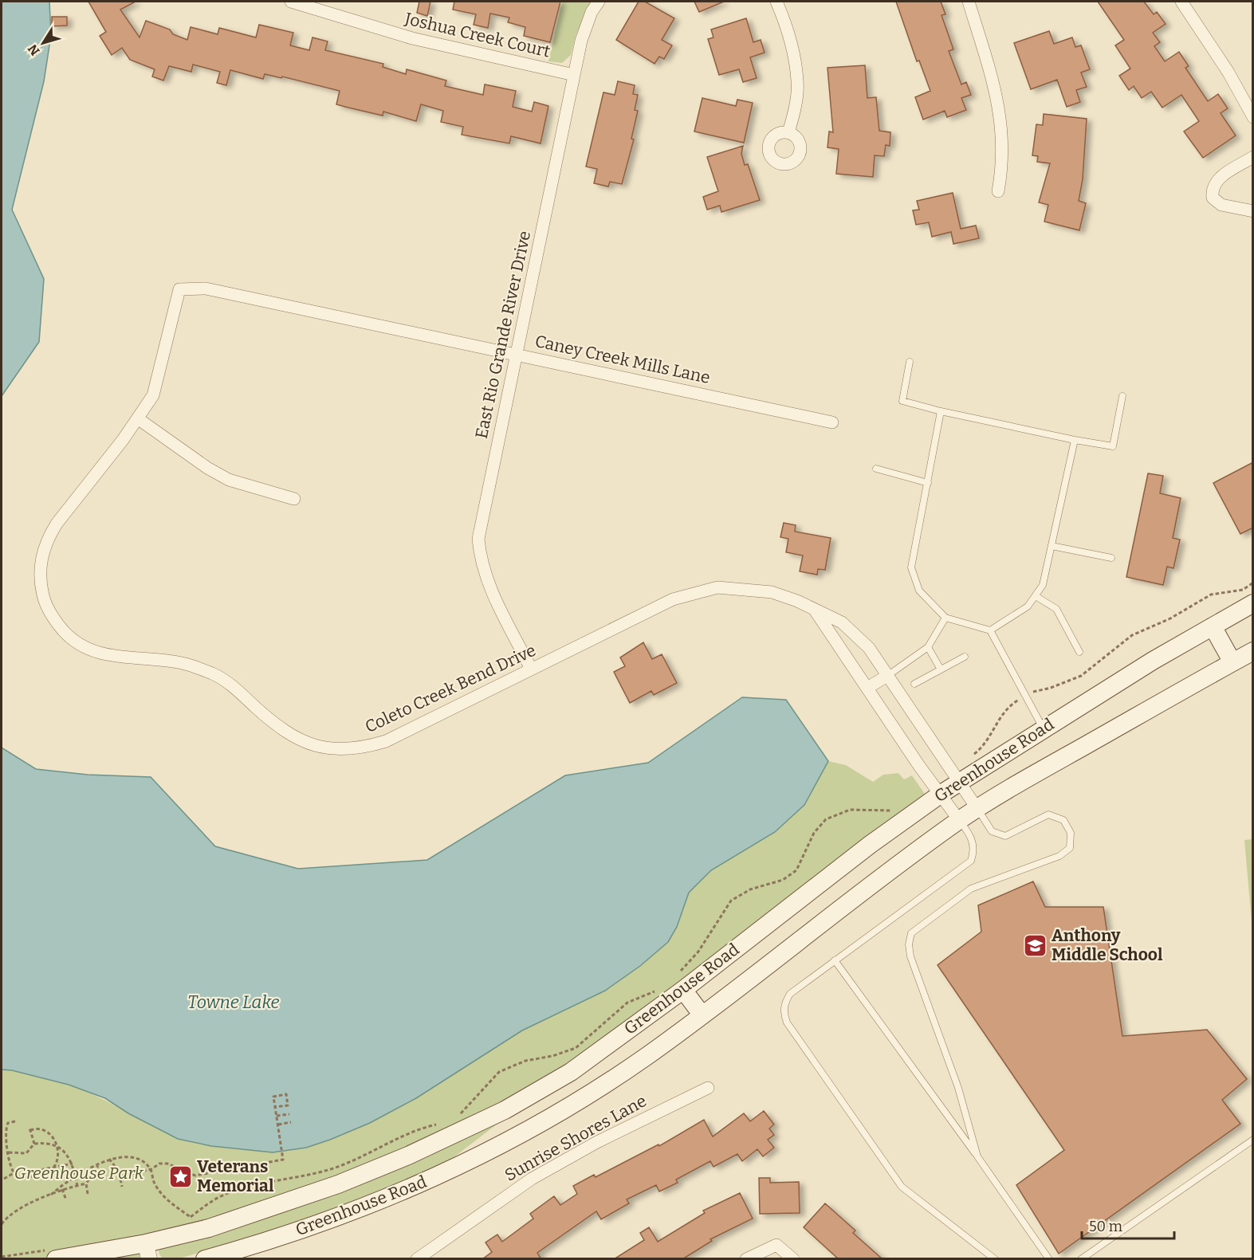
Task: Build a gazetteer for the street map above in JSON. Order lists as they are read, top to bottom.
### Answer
{
  "streets": {
    "main road": ["Greenhouse Road"],
    "street": [
      "Joshua Creek Court",
      "East Rio Grande River Drive",
      "Caney Creek Mills Lane",
      "Coleto Creek Bend Drive",
      "Sunrise Shores Lane"
    ]
  },
  "crossings": [
    ["Joshua Creek Court", "East Rio Grande River Drive"],
    ["East Rio Grande River Drive", "Caney Creek Mills Lane"],
    ["East Rio Grande River Drive", "Coleto Creek Bend Drive"],
    ["Caney Creek Mills Lane", "Coleto Creek Bend Drive"],
    ["Coleto Creek Bend Drive", "Greenhouse Road"]
  ],
  "water": ["Towne Lake"],
  "parks": ["Greenhouse Park"],
  "places": {
    "school or university": ["Anthony Middle School"],
    "place": ["Veterans Memorial"]
  },
  "scale_bar": "50 m",
  "north": "bottom left"
}
